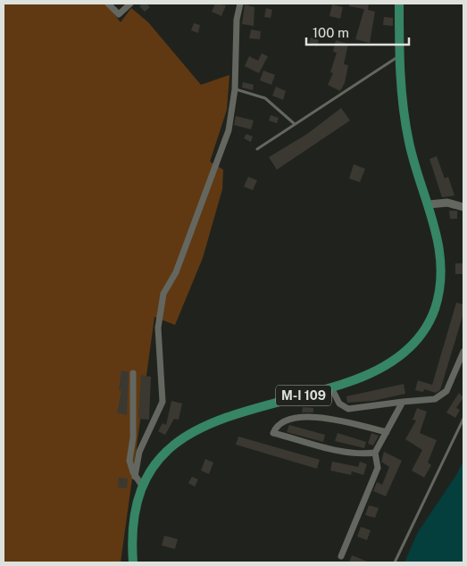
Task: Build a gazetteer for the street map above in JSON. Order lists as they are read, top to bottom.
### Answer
{
  "streets": {
    "main road": ["M-I 109"]
  },
  "scale_bar": "100 m"
}
